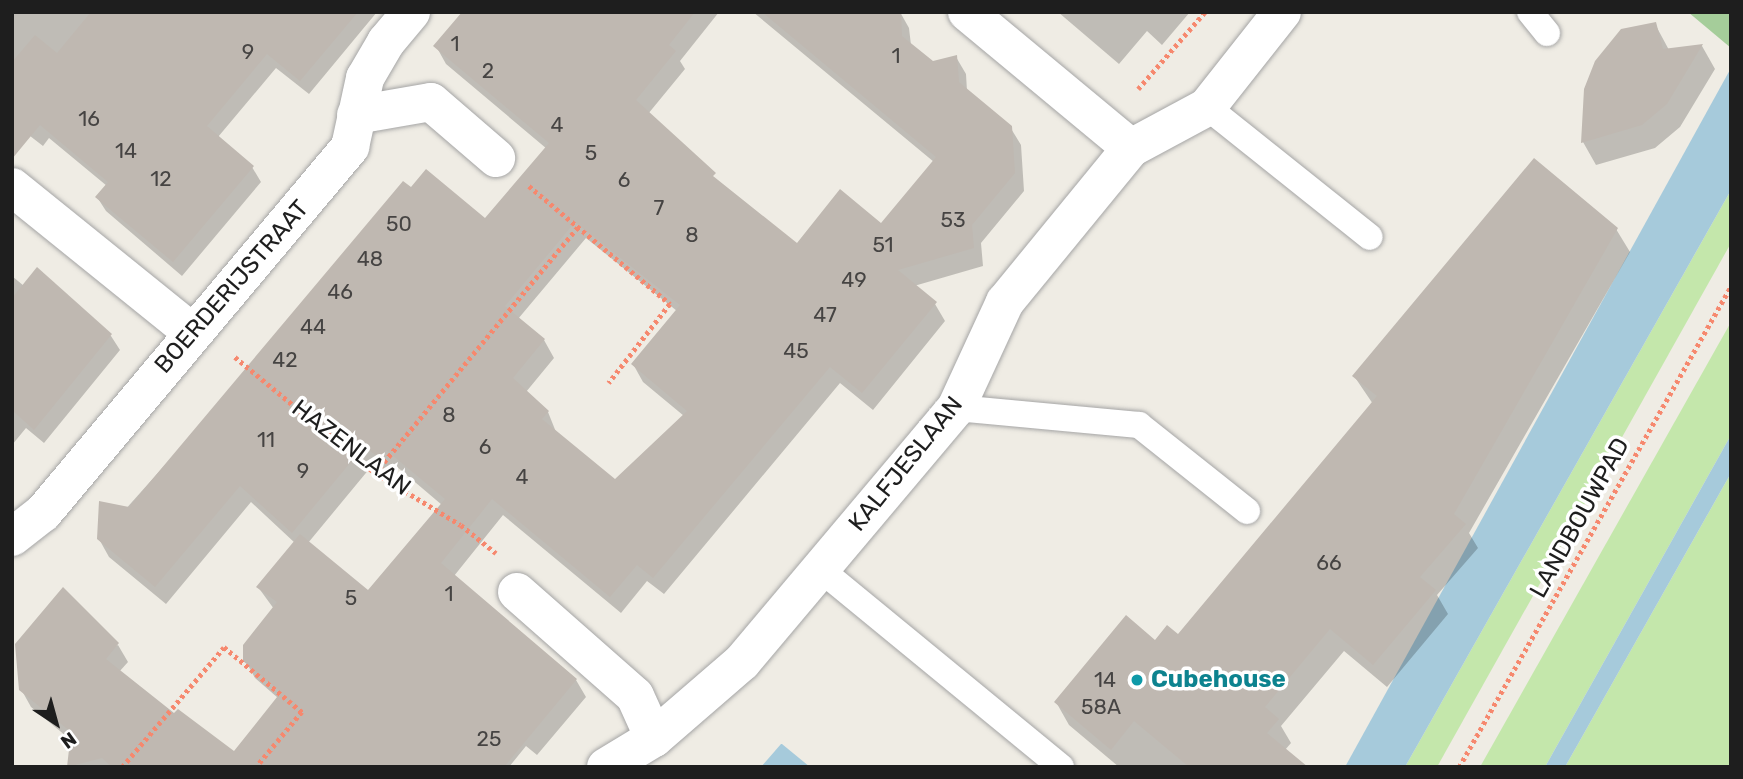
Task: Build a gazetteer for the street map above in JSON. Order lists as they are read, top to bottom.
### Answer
{
  "streets": {
    "street": ["BOERDERIJSTRAAT", "KALFJESLAAN"],
    "path": ["HAZENLAAN", "LANDBOUWPAD"]
  },
  "crossings": [
    ["BOERDERIJSTRAAT", "HAZENLAAN"]
  ],
  "places": ["Cubehouse"],
  "house_numbers": [
    "1",
    "9",
    "1",
    "2",
    "16",
    "4",
    "14",
    "5",
    "12",
    "6",
    "7",
    "53",
    "50",
    "8",
    "51",
    "48",
    "49",
    "46",
    "47",
    "44",
    "45",
    "42",
    "8",
    "11",
    "6",
    "9",
    "4",
    "66",
    "1",
    "5",
    "14",
    "58A",
    "25"
  ],
  "north": "bottom right"
}
